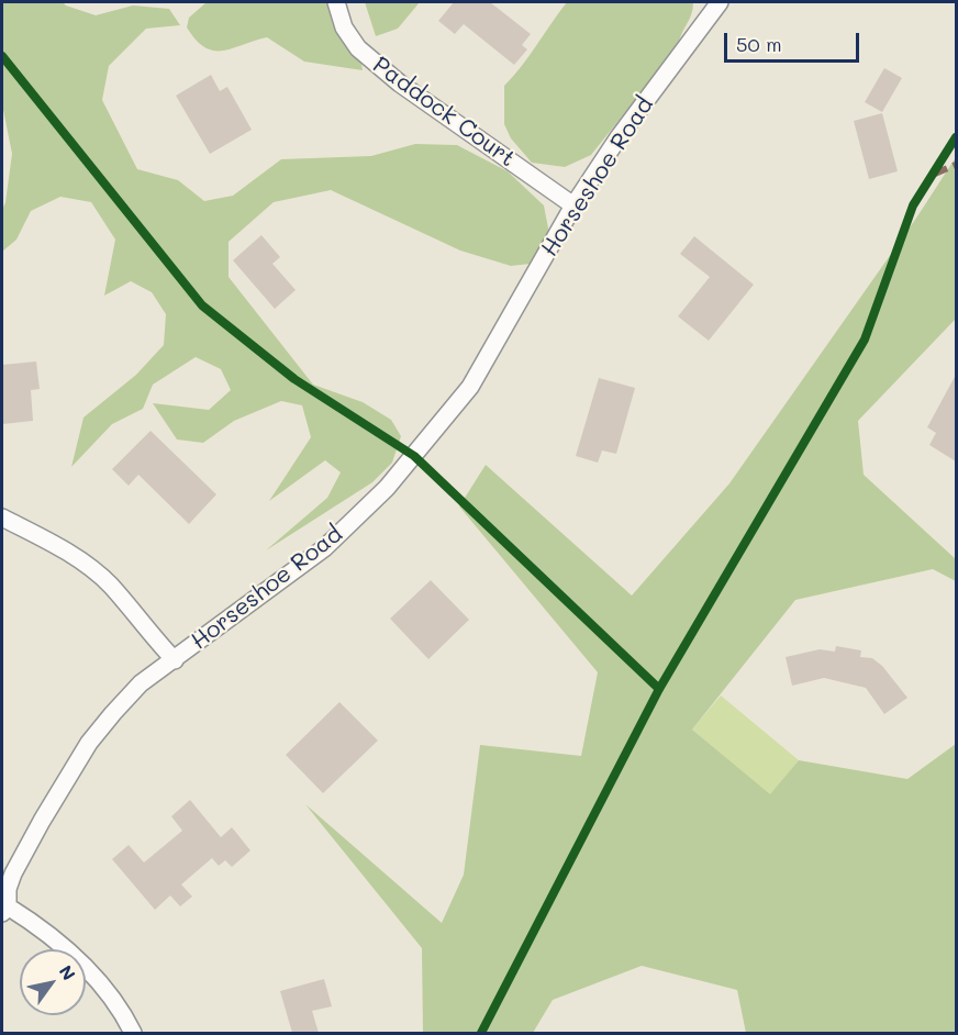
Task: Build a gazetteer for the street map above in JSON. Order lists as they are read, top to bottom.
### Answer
{
  "streets": {
    "street": ["Paddock Court", "Horseshoe Road"]
  },
  "crossings": [
    ["Paddock Court", "Horseshoe Road"]
  ],
  "scale_bar": "50 m",
  "north": "top right"
}
